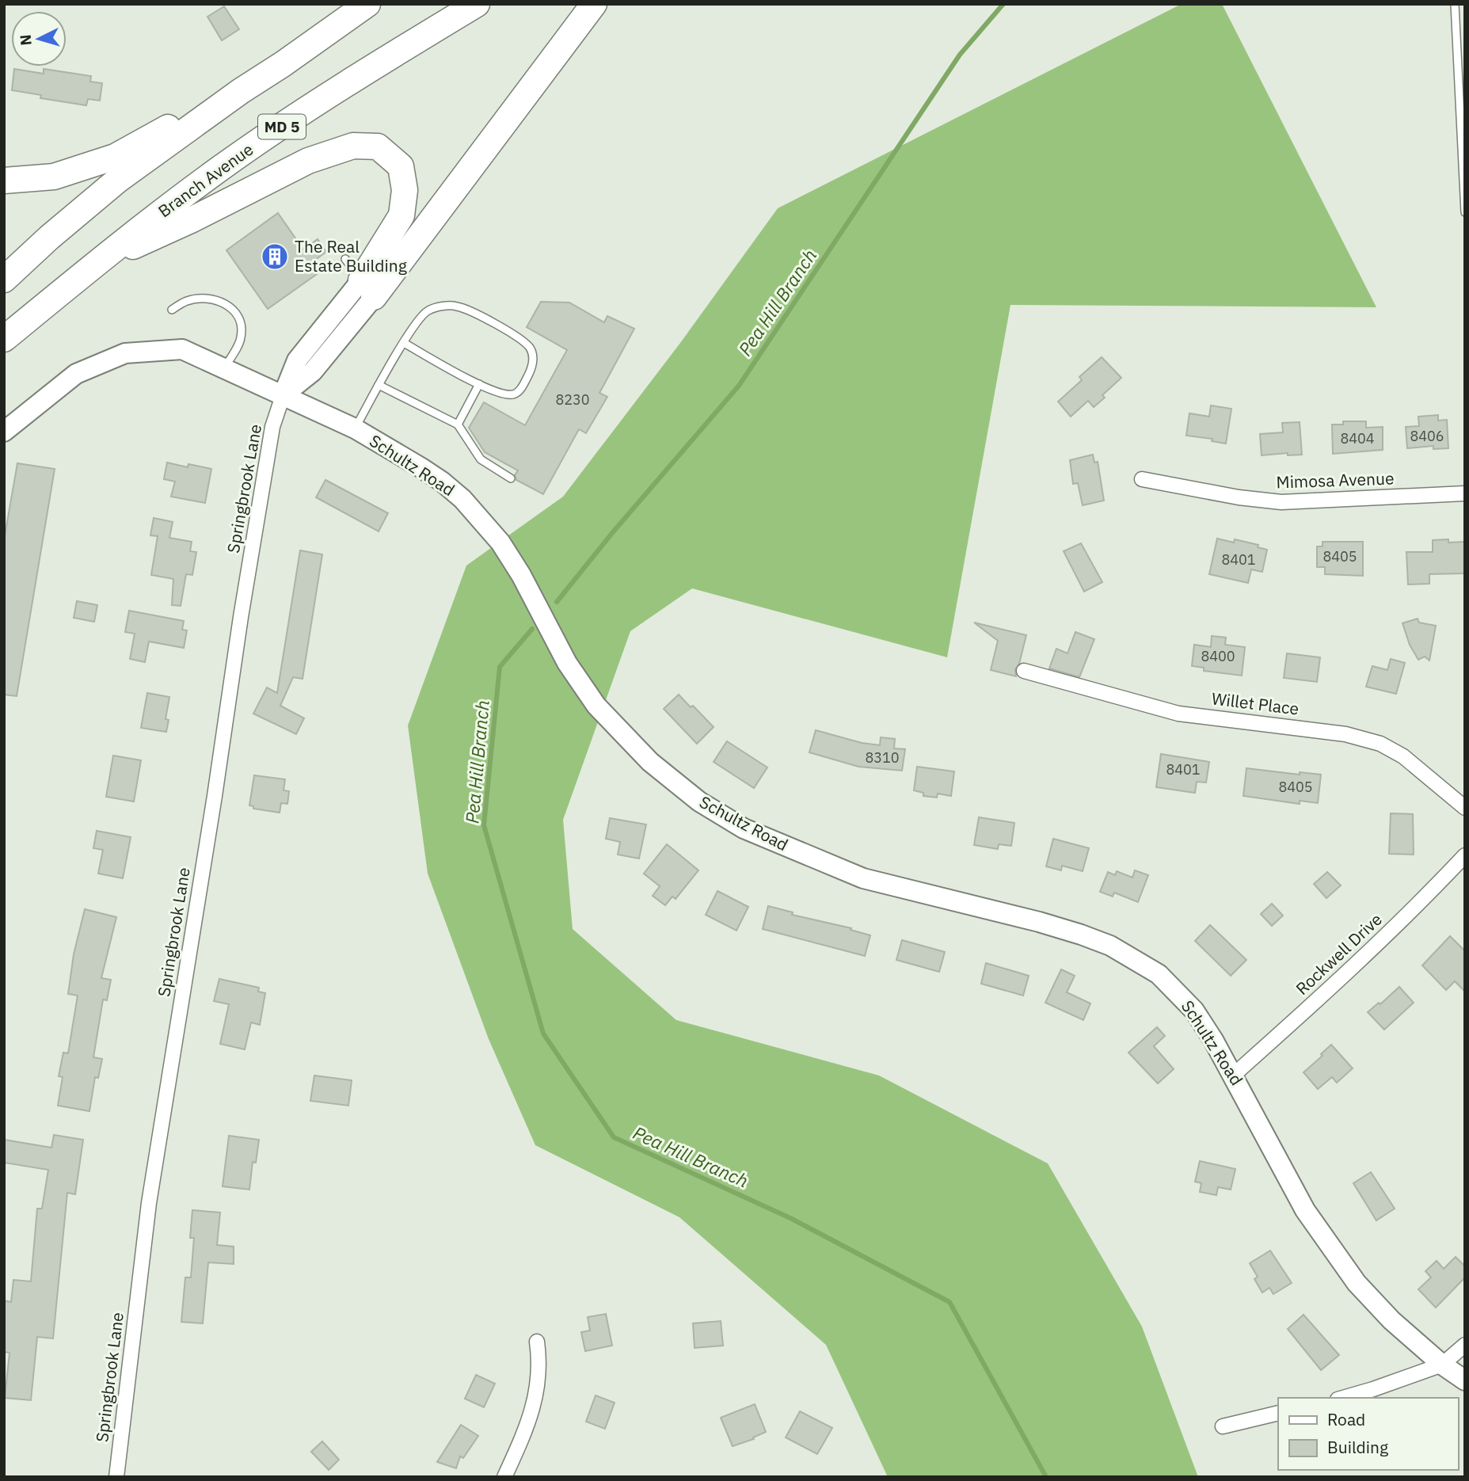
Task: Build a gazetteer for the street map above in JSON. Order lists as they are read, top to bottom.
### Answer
{
  "streets": {
    "highway": ["MD 5", "Branch Avenue"],
    "street": [
      "Schultz Road",
      "Mimosa Avenue",
      "Springbrook Lane",
      "Willet Place",
      "Rockwell Drive"
    ]
  },
  "crossings": [
    ["Schultz Road", "Springbrook Lane"],
    ["Schultz Road", "Rockwell Drive"]
  ],
  "water": ["Pea Hill Branch"],
  "places": {
    "building": ["The Real Estate Building"]
  },
  "house_numbers": [
    "8230",
    "8406",
    "8404",
    "8405",
    "8401",
    "8400",
    "8310",
    "8401",
    "8405"
  ],
  "legend": ["Road", "Building"],
  "north": "left"
}
